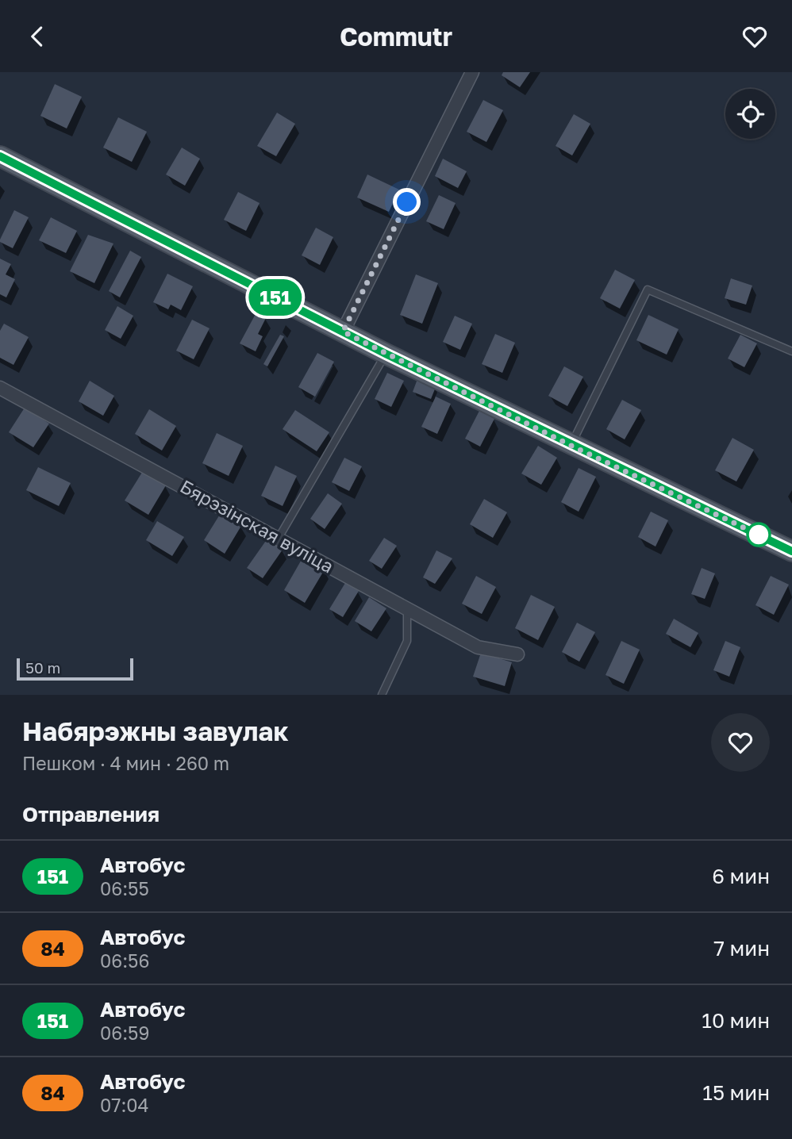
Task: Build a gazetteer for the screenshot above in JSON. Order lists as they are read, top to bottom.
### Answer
{
  "streets": {
    "street": ["Бярэзінская вуліца"]
  },
  "lines": ["bus line 151"],
  "scale_bar": "50 m",
  "page": {
    "header": "Commutr",
    "on_map": "151",
    "scale": "50 m",
    "heading": [
      ["Набярэжны завулак", "Пешком · 4 мин · 260 m"],
      "Отправления"
    ],
    "list": [
      {
        "mark": "151",
        "name": "Автобус",
        "note": "06:55",
        "value": "6 мин"
      },
      {
        "mark": "84",
        "name": "Автобус",
        "note": "06:56",
        "value": "7 мин"
      },
      {
        "mark": "151",
        "name": "Автобус",
        "note": "06:59",
        "value": "10 мин"
      },
      {
        "mark": "84",
        "name": "Автобус",
        "note": "07:04",
        "value": "15 мин"
      }
    ]
  }
}
